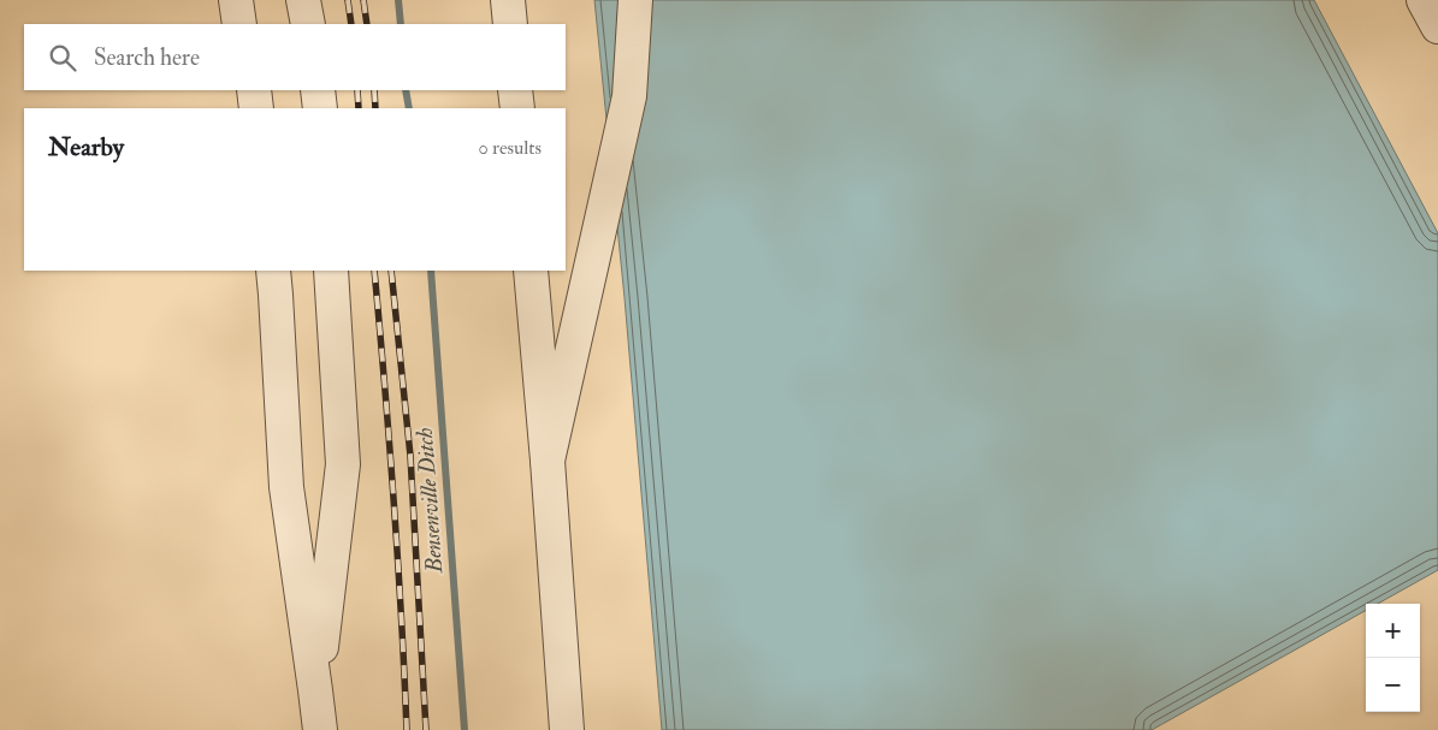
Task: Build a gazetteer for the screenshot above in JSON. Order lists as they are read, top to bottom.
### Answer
{
  "water": ["Bensenville Ditch"],
  "page": {
    "search": "Search here",
    "heading": ["Nearby", "0 results"],
    "map_buttons": ["+", "−"]
  }
}
